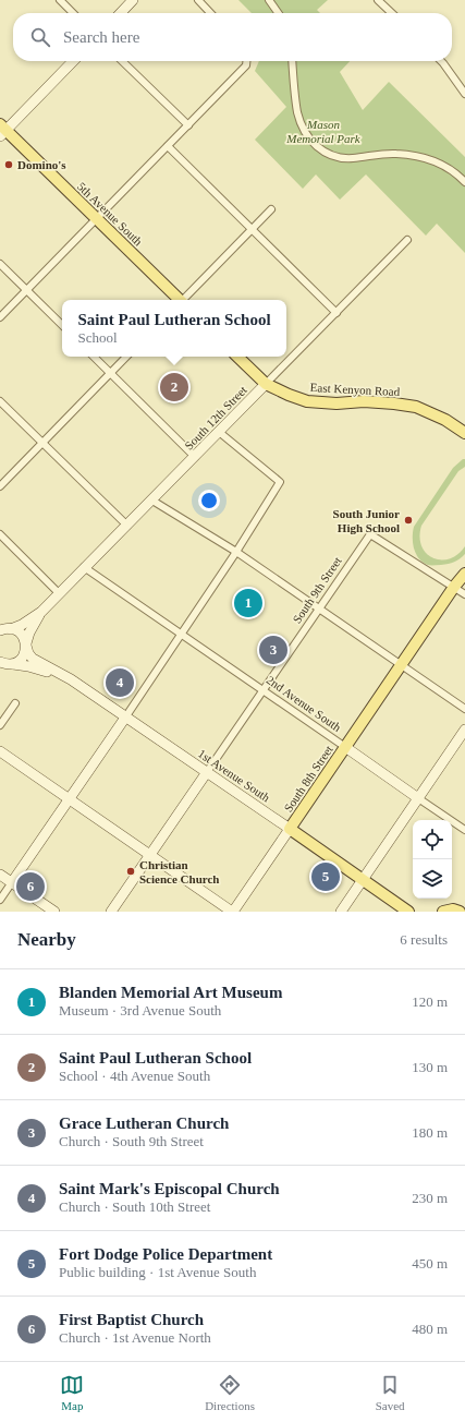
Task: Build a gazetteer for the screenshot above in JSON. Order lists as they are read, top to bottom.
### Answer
{
  "streets": {
    "main road": [
      "5th Avenue South",
      "East Kenyon Road",
      "South 12th Street",
      "South 9th Street",
      "2nd Avenue South",
      "1st Avenue South",
      "South 8th Street"
    ]
  },
  "crossings": [
    ["East Kenyon Road", "South 12th Street"],
    ["South 12th Street", "2nd Avenue South"],
    ["South 12th Street", "1st Avenue South"],
    ["South 9th Street", "2nd Avenue South"],
    ["South 9th Street", "1st Avenue South"],
    ["South 9th Street", "South 8th Street"],
    ["2nd Avenue South", "South 8th Street"],
    ["1st Avenue South", "South 8th Street"]
  ],
  "parks": ["Mason Memorial Park"],
  "places": ["Domino's", "South Junior High School", "Christian Science Church"],
  "page": {
    "search": "Search here",
    "popup": ["Saint Paul Lutheran School", "School"],
    "pins": [
      "2",
      "1",
      "3",
      "4",
      "5",
      "6"
    ],
    "heading": ["Nearby", "6 results"],
    "list": [
      {
        "mark": "1",
        "name": "Blanden Memorial Art Museum",
        "note": "Museum · 3rd Avenue South",
        "value": "120 m"
      },
      {
        "mark": "2",
        "name": "Saint Paul Lutheran School",
        "note": "School · 4th Avenue South",
        "value": "130 m"
      },
      {
        "mark": "3",
        "name": "Grace Lutheran Church",
        "note": "Church · South 9th Street",
        "value": "180 m"
      },
      {
        "mark": "4",
        "name": "Saint Mark's Episcopal Church",
        "note": "Church · South 10th Street",
        "value": "230 m"
      },
      {
        "mark": "5",
        "name": "Fort Dodge Police Department",
        "note": "Public building · 1st Avenue South",
        "value": "450 m"
      },
      {
        "mark": "6",
        "name": "First Baptist Church",
        "note": "Church · 1st Avenue North",
        "value": "480 m"
      }
    ],
    "nav": ["Map", "Directions", "Saved"]
  }
}
